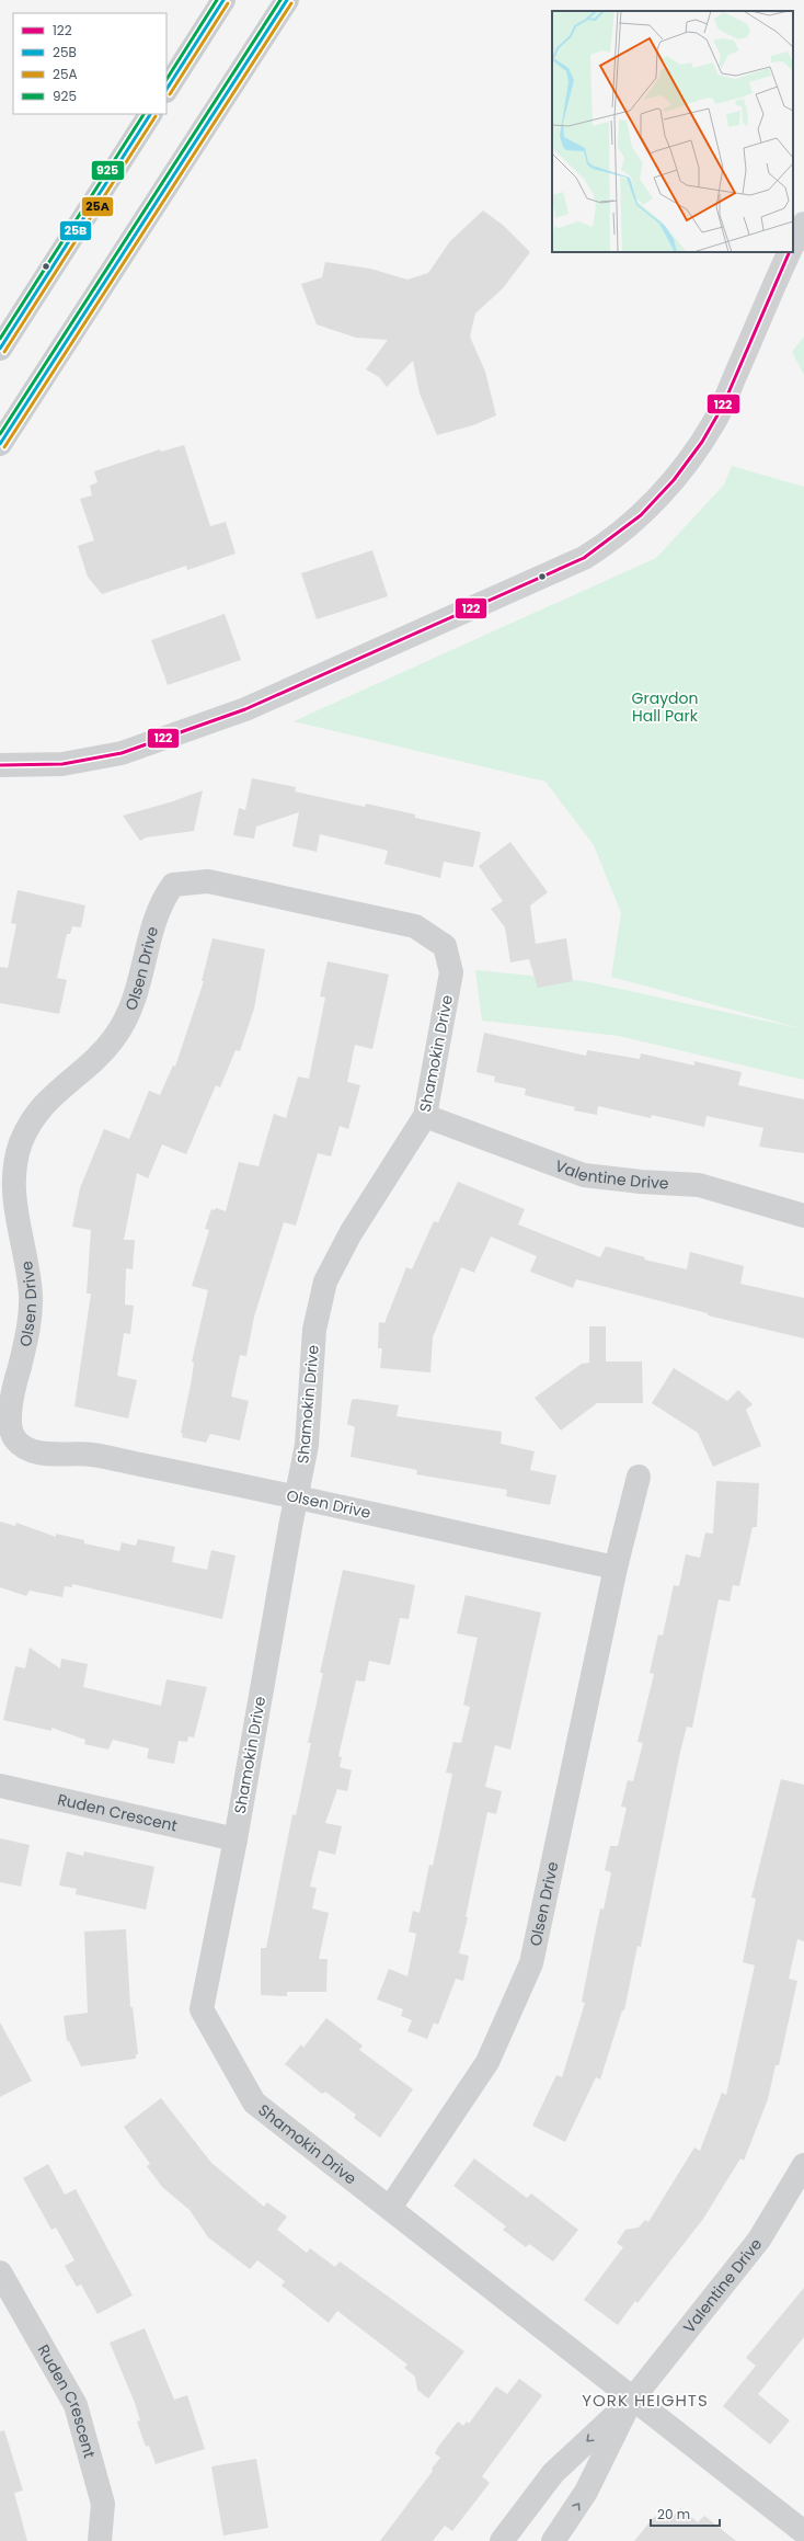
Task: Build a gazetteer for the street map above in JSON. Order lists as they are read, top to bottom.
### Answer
{
  "streets": {
    "street": [
      "Olsen Drive",
      "Shamokin Drive",
      "Valentine Drive",
      "Ruden Crescent"
    ]
  },
  "crossings": [
    ["Olsen Drive", "Shamokin Drive"],
    ["Shamokin Drive", "Valentine Drive"],
    ["Shamokin Drive", "Ruden Crescent"]
  ],
  "districts": ["YORK HEIGHTS"],
  "parks": ["Graydon Hall Park"],
  "lines": [
    "transit line 25B",
    "transit line 925",
    "transit line 25A",
    "transit line 122"
  ],
  "legend": [
    "122",
    "25B",
    "25A",
    "925"
  ],
  "scale_bar": "20 m"
}
